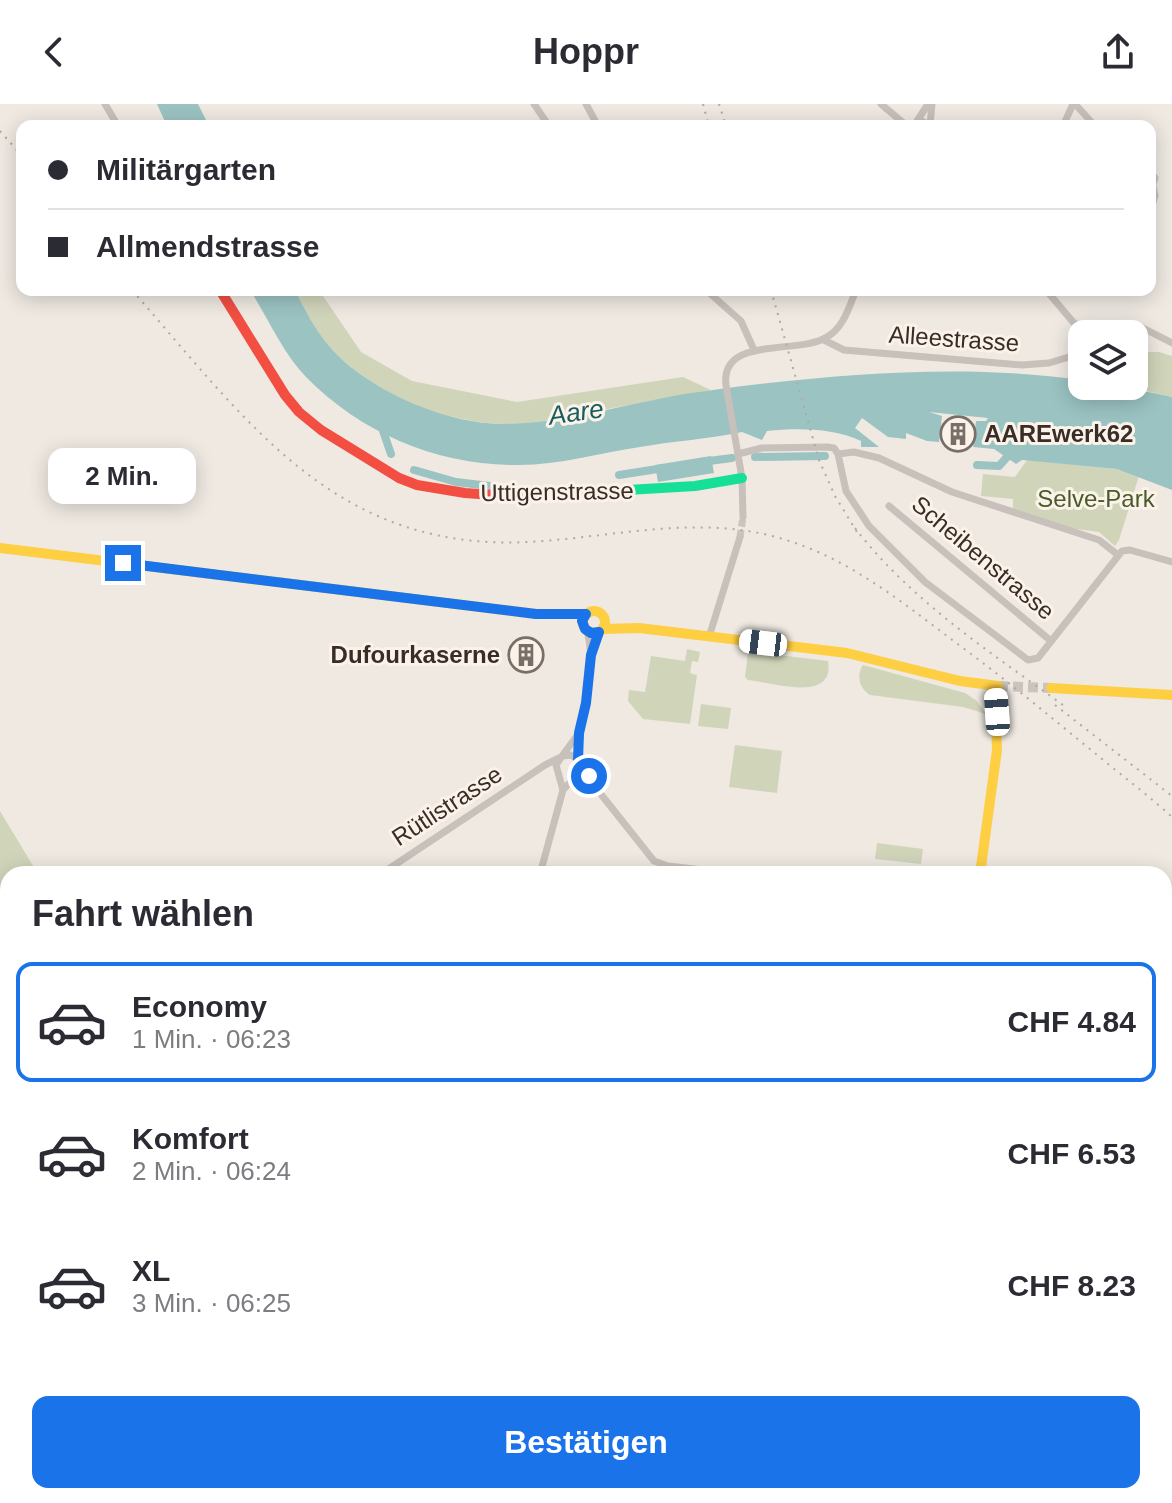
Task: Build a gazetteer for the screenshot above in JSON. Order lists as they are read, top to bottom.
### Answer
{
  "streets": {
    "main road": ["Uttigenstrasse"],
    "street": ["Alleestrasse", "Scheibenstrasse", "Rütlistrasse"]
  },
  "water": ["Aare"],
  "parks": ["Selve-Park"],
  "places": {
    "building": ["AAREwerk62", "Dufourkaserne"]
  },
  "page": {
    "header": "Hoppr",
    "banner": ["Militärgarten", "Allmendstrasse"],
    "bubble": "2 Min.",
    "heading": "Fahrt wählen",
    "list": [
      {
        "name": "Economy",
        "note": "1 Min. · 06:23",
        "value": "CHF 4.84"
      },
      {
        "name": "Komfort",
        "note": "2 Min. · 06:24",
        "value": "CHF 6.53"
      },
      {
        "name": "XL",
        "note": "3 Min. · 06:25",
        "value": "CHF 8.23"
      }
    ],
    "buttons": "Bestätigen"
  }
}
